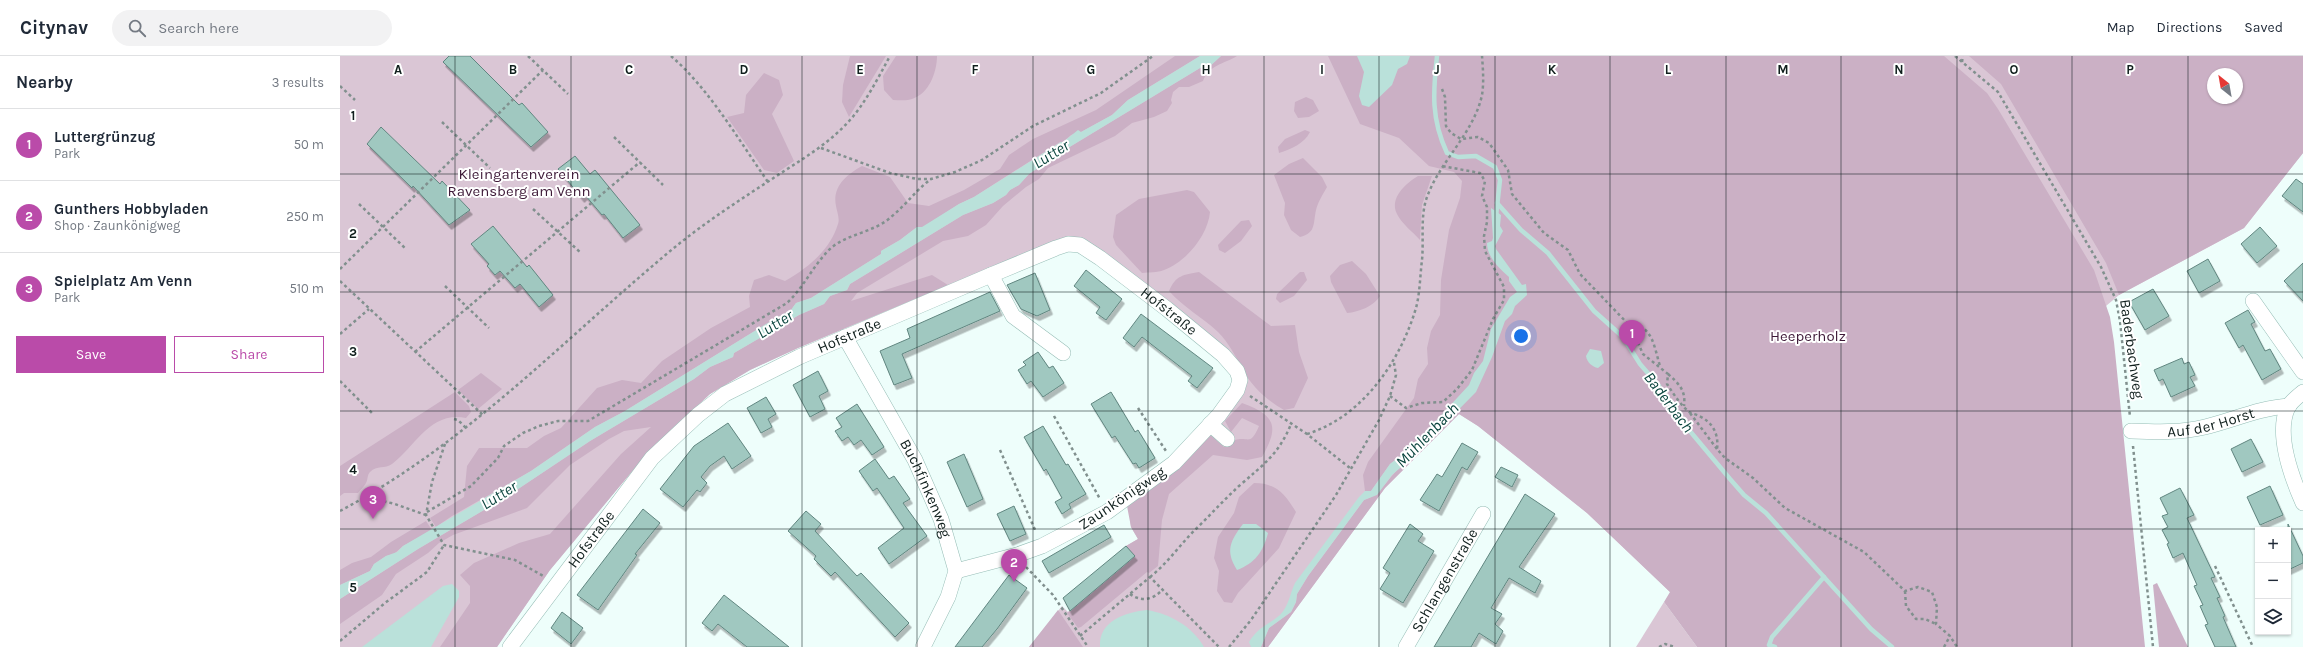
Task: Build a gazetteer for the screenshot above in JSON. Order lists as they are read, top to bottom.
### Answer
{
  "streets": {
    "street": [
      "Hofstraße",
      "Auf der Horst",
      "Buchfinkenweg",
      "Zaunkönigweg",
      "Schlangenstraße"
    ],
    "path": ["Baderbachweg"]
  },
  "crossings": [
    ["Hofstraße", "Buchfinkenweg"],
    ["Hofstraße", "Zaunkönigweg"],
    ["Baderbachweg", "Auf der Horst"],
    ["Buchfinkenweg", "Zaunkönigweg"]
  ],
  "water": ["Lutter", "Baderbach", "Mühlenbach"],
  "parks": ["Kleingartenverein Ravensberg am Venn", "Heeperholz"],
  "north": "top left",
  "page": {
    "header": "Citynav",
    "search": "Search here",
    "nav": ["Map", "Directions", "Saved"],
    "heading": ["Nearby", "3 results"],
    "list": [
      {
        "mark": "1",
        "name": "Luttergrünzug",
        "note": "Park",
        "value": "50 m"
      },
      {
        "mark": "2",
        "name": "Gunthers Hobbyladen",
        "note": "Shop · Zaunkönigweg",
        "value": "250 m"
      },
      {
        "mark": "3",
        "name": "Spielplatz Am Venn",
        "note": "Park",
        "value": "510 m"
      }
    ],
    "pins": ["1", "3", "2"],
    "buttons": ["Save", "Share"],
    "map_buttons": ["+", "−"]
  },
  "grid": {
    "columns": [
      "A",
      "B",
      "C",
      "D",
      "E",
      "F",
      "G",
      "H",
      "I",
      "J",
      "K",
      "L",
      "M",
      "N",
      "O",
      "P"
    ],
    "rows": [
      "1",
      "2",
      "3",
      "4",
      "5"
    ]
  }
}
